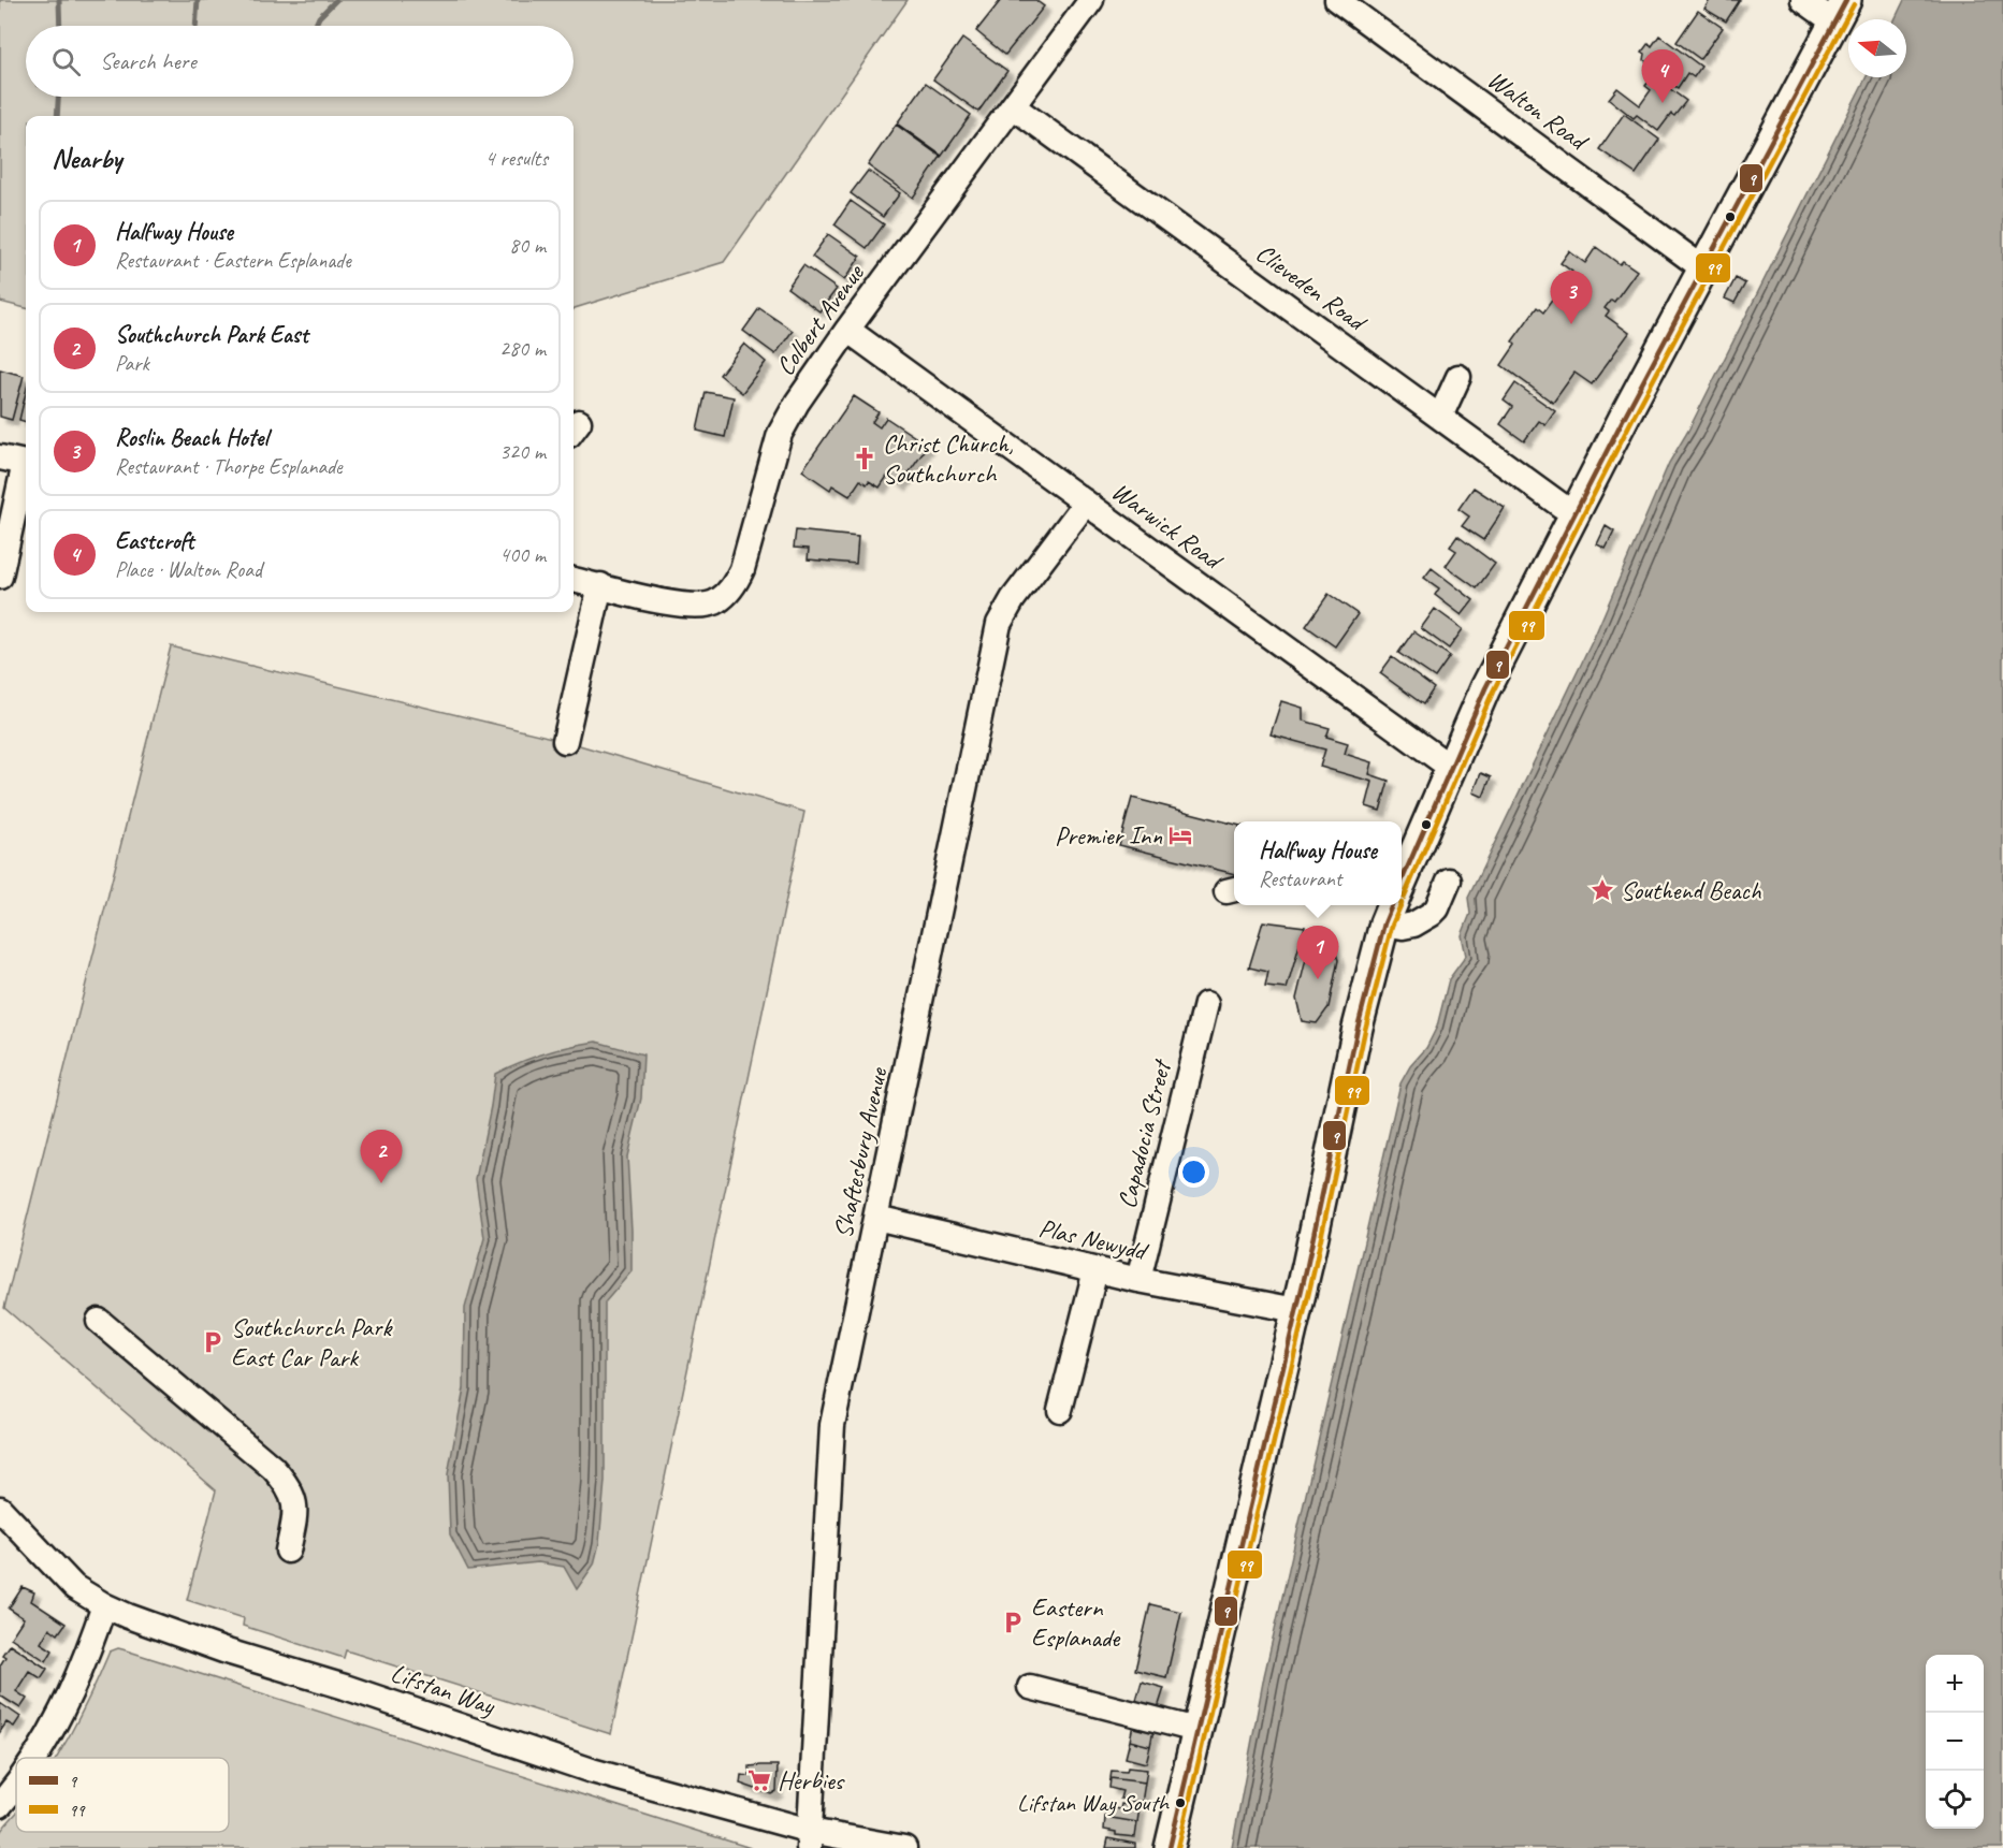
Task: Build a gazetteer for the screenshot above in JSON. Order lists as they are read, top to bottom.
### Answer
{
  "streets": {
    "street": [
      "Walton Road",
      "Clieveden Road",
      "Colbert Avenue",
      "Warwick Road",
      "Capadocia Street",
      "Shaftesbury Avenue",
      "Plas Newydd",
      "Lifstan Way"
    ]
  },
  "crossings": [
    ["Clieveden Road", "Colbert Avenue"],
    ["Colbert Avenue", "Warwick Road"],
    ["Warwick Road", "Shaftesbury Avenue"],
    ["Capadocia Street", "Plas Newydd"],
    ["Shaftesbury Avenue", "Plas Newydd"],
    ["Shaftesbury Avenue", "Lifstan Way"]
  ],
  "places": {
    "church": ["Christ Church, Southchurch"],
    "hotel": ["Premier Inn"],
    "place": ["Southend Beach"],
    "parking": ["Southchurch Park East Car Park", "Eastern Esplanade"],
    "supermarket": ["Herbies"],
    "other": ["Lifstan Way South"]
  },
  "lines": ["transit line 9", "transit line 99"],
  "legend": ["9", "99"],
  "north": "left",
  "page": {
    "search": "Search here",
    "pins": [
      "4",
      "3",
      "1",
      "2"
    ],
    "heading": ["Nearby", "4 results"],
    "list": [
      {
        "mark": "1",
        "name": "Halfway House",
        "note": "Restaurant · Eastern Esplanade",
        "value": "80 m"
      },
      {
        "mark": "2",
        "name": "Southchurch Park East",
        "note": "Park",
        "value": "280 m"
      },
      {
        "mark": "3",
        "name": "Roslin Beach Hotel",
        "note": "Restaurant · Thorpe Esplanade",
        "value": "320 m"
      },
      {
        "mark": "4",
        "name": "Eastcroft",
        "note": "Place · Walton Road",
        "value": "400 m"
      }
    ],
    "popup": ["Halfway House", "Restaurant"],
    "map_buttons": ["+", "−"]
  }
}
